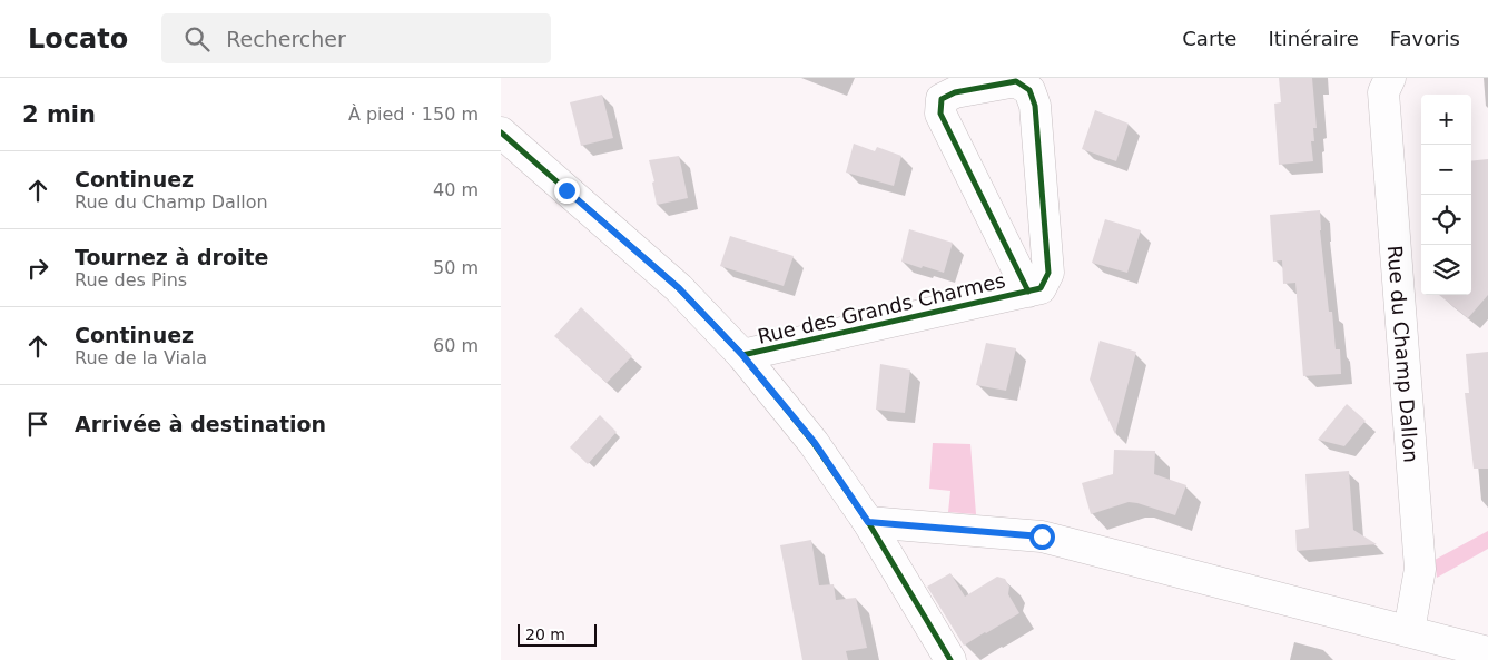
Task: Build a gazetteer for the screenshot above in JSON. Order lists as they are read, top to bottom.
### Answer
{
  "streets": {
    "street": ["Rue des Grands Charmes", "Rue du Champ Dallon"]
  },
  "scale_bar": "20 m",
  "page": {
    "header": "Locato",
    "search": "Rechercher",
    "nav": ["Carte", "Itinéraire", "Favoris"],
    "heading": ["2 min", "À pied · 150 m"],
    "map_buttons": ["+", "−"],
    "list": [
      ["Continuez", "Rue du Champ Dallon", "40 m"],
      ["Tournez à droite", "Rue des Pins", "50 m"],
      ["Continuez", "Rue de la Viala", "60 m"],
      "Arrivée à destination"
    ],
    "scale": "20 m"
  }
}
